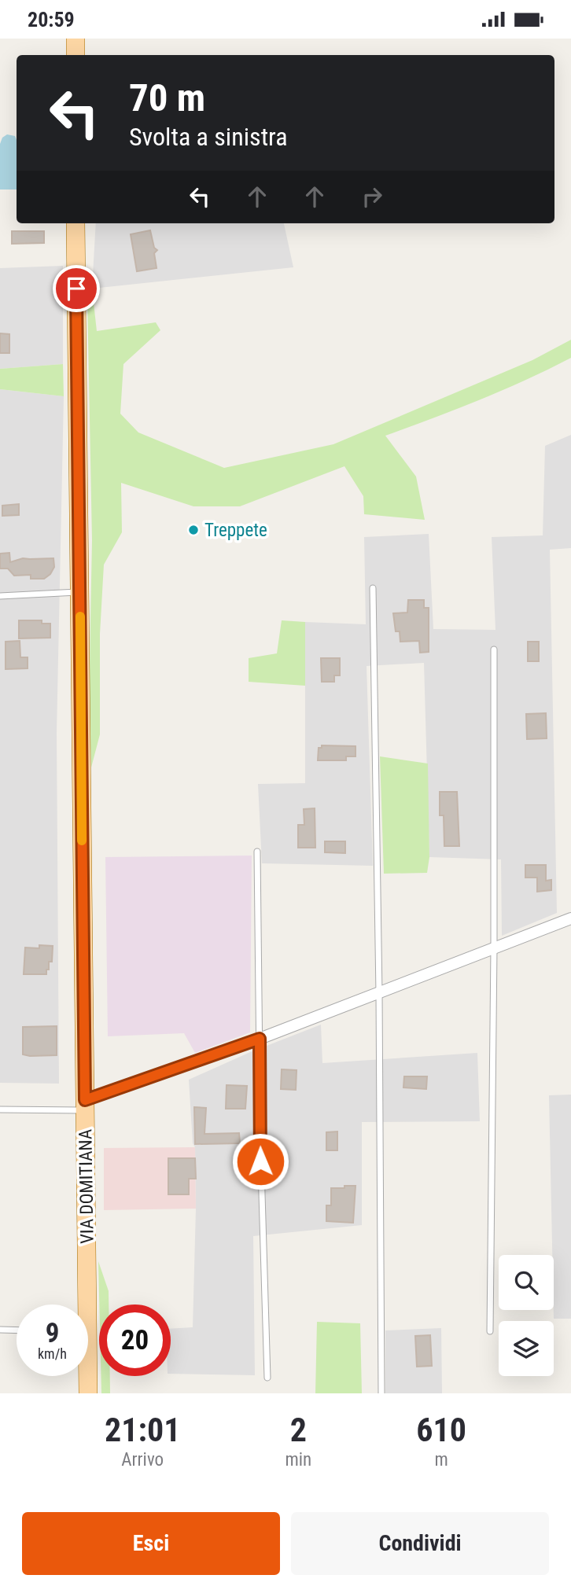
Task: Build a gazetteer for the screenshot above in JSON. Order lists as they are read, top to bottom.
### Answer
{
  "streets": {
    "main road": ["VIA DOMITIANA"]
  },
  "places": ["Treppete"],
  "page": {
    "status": "20:59",
    "turn": ["70 m", "Svolta a sinistra"],
    "speed": "9 km/h",
    "limit": "20",
    "eta": [
      "21:01",
      "Arrivo",
      "2",
      "min",
      "610",
      "m"
    ],
    "buttons": ["Esci", "Condividi"]
  }
}
